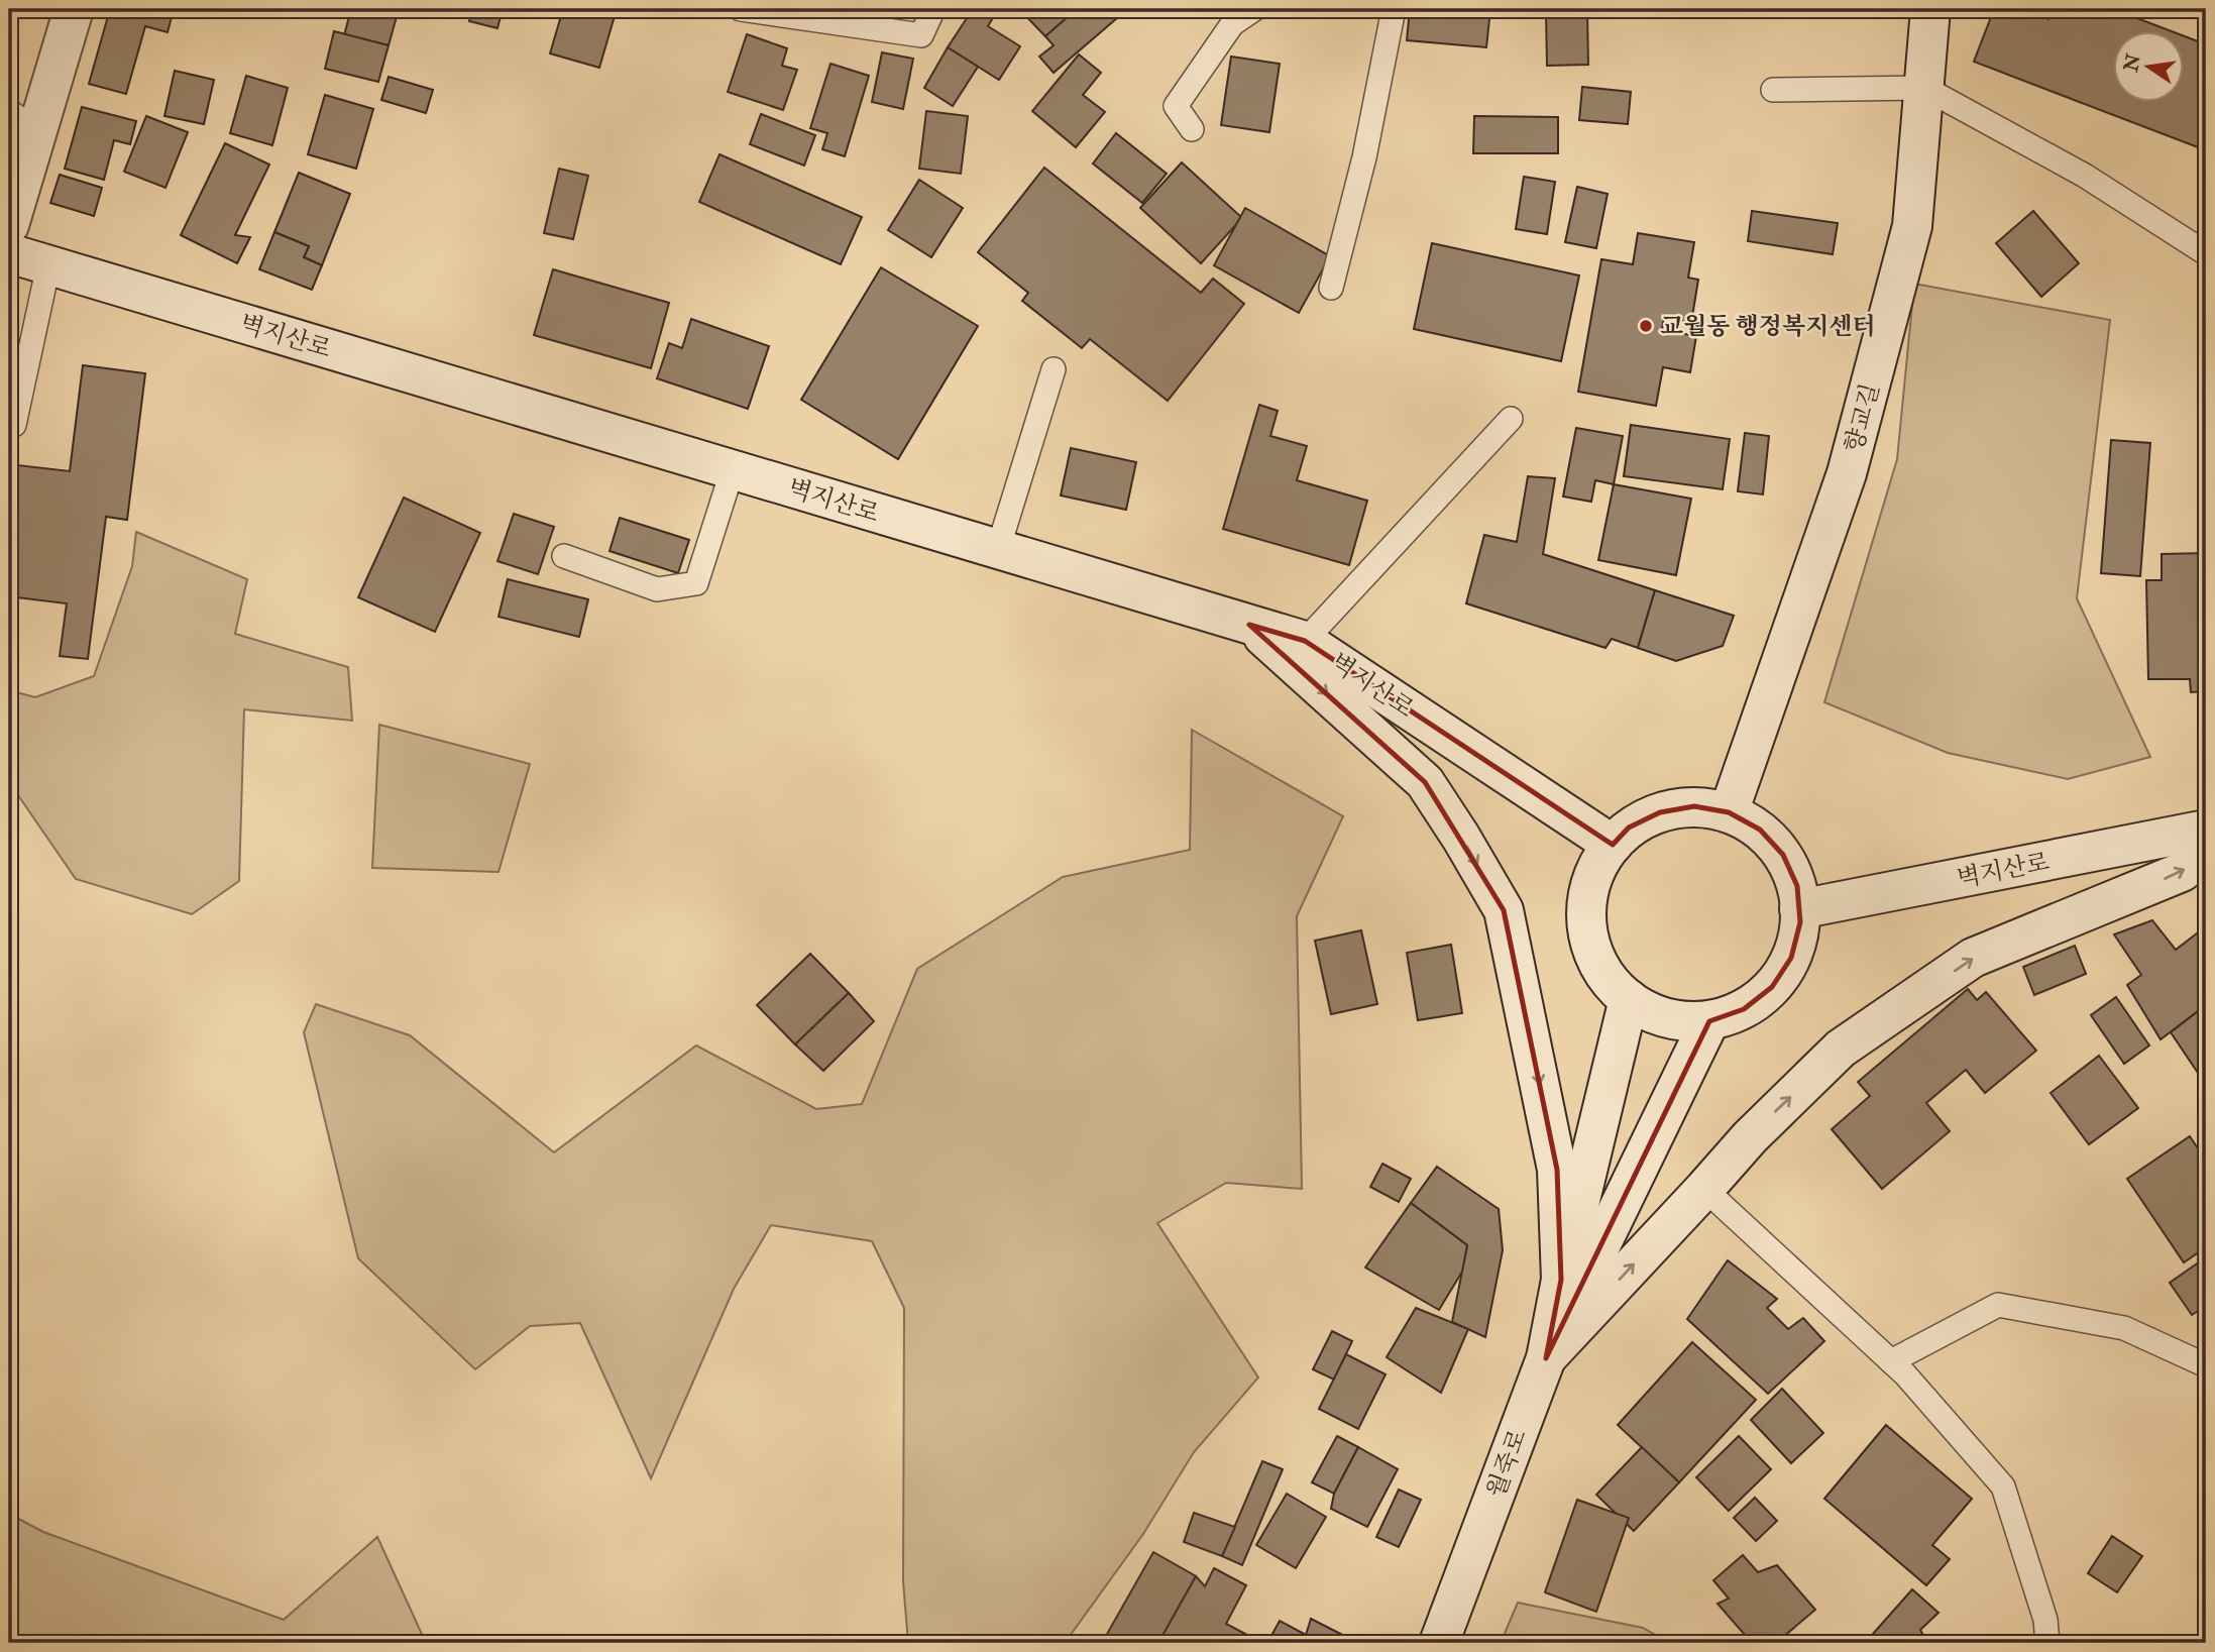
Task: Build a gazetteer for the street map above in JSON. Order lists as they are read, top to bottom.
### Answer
{
  "streets": {
    "street": ["벽지산로", "향교길", "월죽로"]
  },
  "crossings": [
    ["벽지산로", "향교길"]
  ],
  "places": ["교월동 행정복지센터"],
  "north": "left"
}
